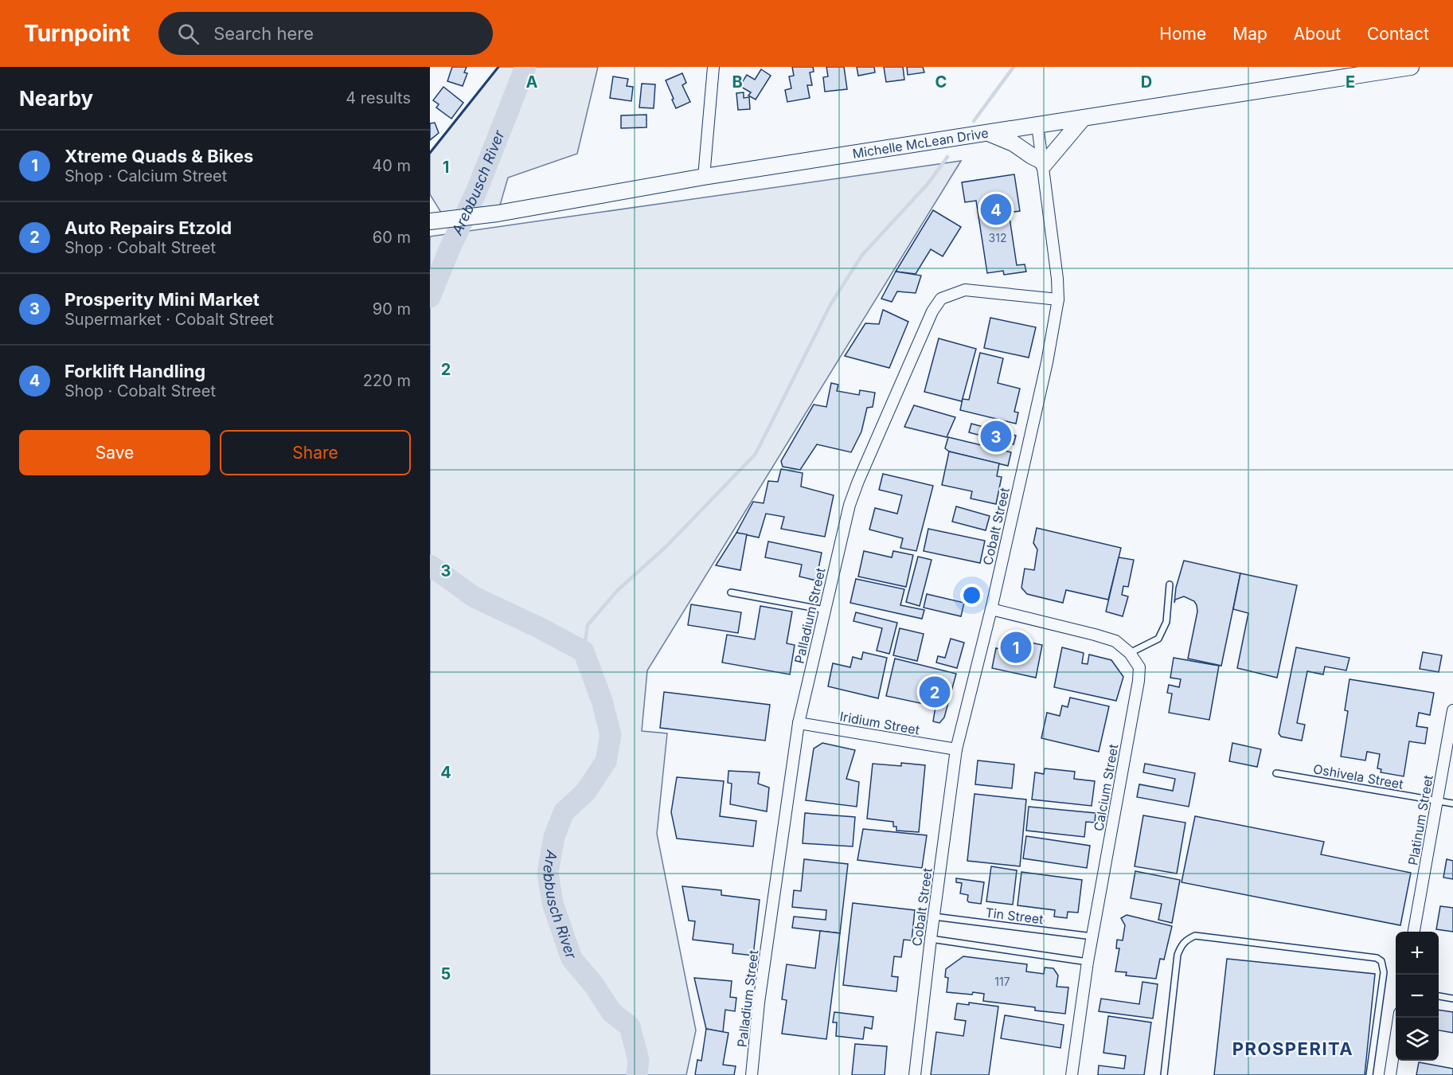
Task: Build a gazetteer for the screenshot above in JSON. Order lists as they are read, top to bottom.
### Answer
{
  "streets": {
    "street": [
      "Michelle McLean Drive",
      "Cobalt Street",
      "Palladium Street",
      "Iridium Street",
      "Calcium Street",
      "Platinum Street"
    ],
    "lane": ["Oshivela Street", "Tin Street"]
  },
  "crossings": [
    ["Michelle McLean Drive", "Cobalt Street"],
    ["Cobalt Street", "Palladium Street"],
    ["Cobalt Street", "Iridium Street"],
    ["Cobalt Street", "Tin Street"],
    ["Palladium Street", "Iridium Street"],
    ["Oshivela Street", "Platinum Street"],
    ["Calcium Street", "Tin Street"]
  ],
  "districts": ["PROSPERITA"],
  "water": ["Arebbusch River"],
  "house_numbers": ["312", "117"],
  "page": {
    "header": "Turnpoint",
    "search": "Search here",
    "nav": [
      "Home",
      "Map",
      "About",
      "Contact"
    ],
    "heading": ["Nearby", "4 results"],
    "list": [
      {
        "mark": "1",
        "name": "Xtreme Quads & Bikes",
        "note": "Shop · Calcium Street",
        "value": "40 m"
      },
      {
        "mark": "2",
        "name": "Auto Repairs Etzold",
        "note": "Shop · Cobalt Street",
        "value": "60 m"
      },
      {
        "mark": "3",
        "name": "Prosperity Mini Market",
        "note": "Supermarket · Cobalt Street",
        "value": "90 m"
      },
      {
        "mark": "4",
        "name": "Forklift Handling",
        "note": "Shop · Cobalt Street",
        "value": "220 m"
      }
    ],
    "pins": [
      "4",
      "3",
      "1",
      "2"
    ],
    "buttons": ["Save", "Share"],
    "map_buttons": ["+", "−"]
  },
  "grid": {
    "columns": [
      "A",
      "B",
      "C",
      "D",
      "E"
    ],
    "rows": [
      "1",
      "2",
      "3",
      "4",
      "5"
    ]
  }
}
